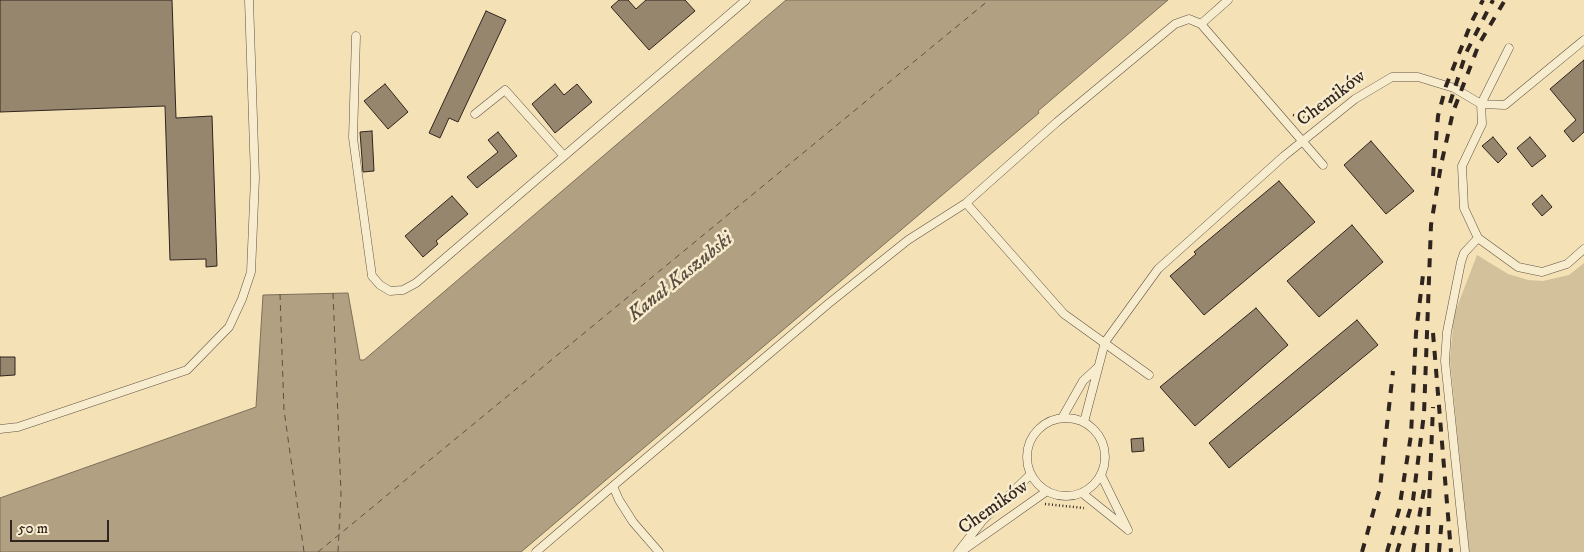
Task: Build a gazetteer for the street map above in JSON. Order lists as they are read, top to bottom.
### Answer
{
  "streets": {
    "lane": ["Chemików"]
  },
  "water": ["Kanał Kaszubski"],
  "scale_bar": "50 m"
}
